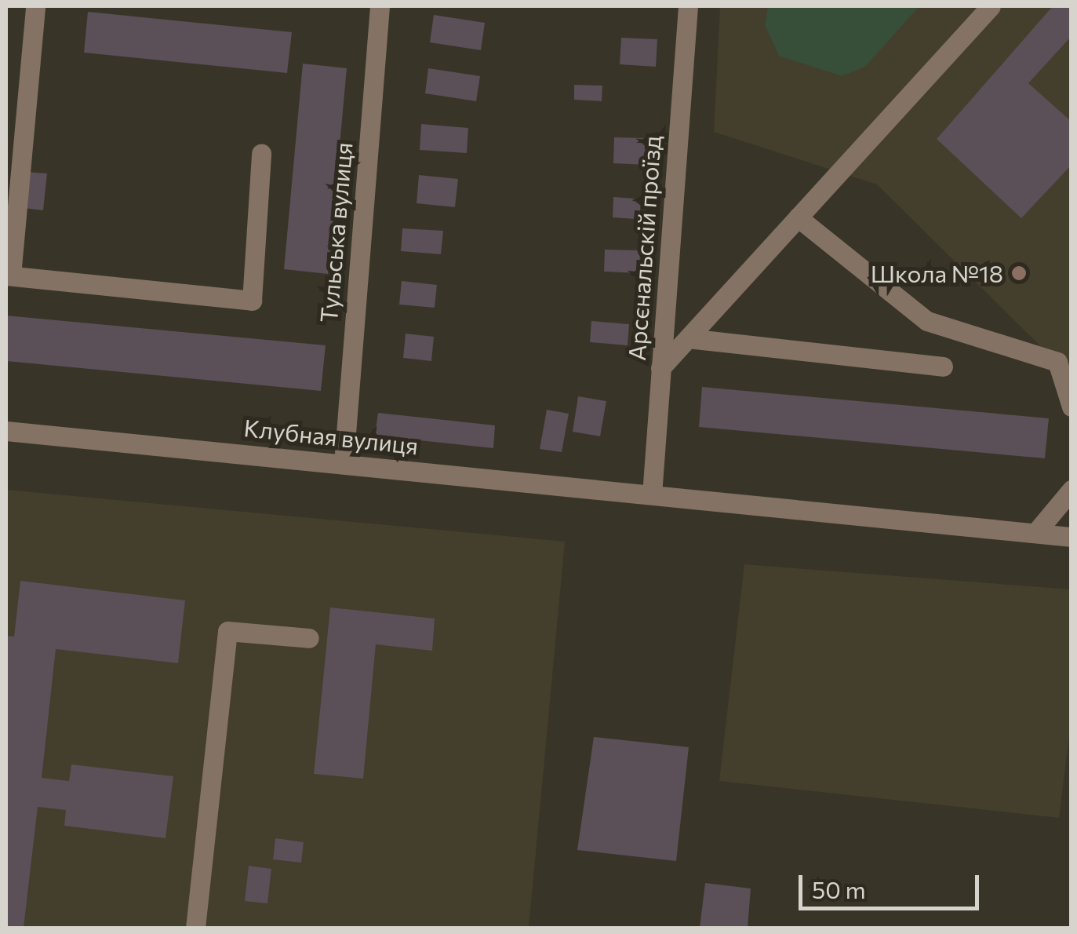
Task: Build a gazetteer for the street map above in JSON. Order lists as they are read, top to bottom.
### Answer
{
  "streets": {
    "street": ["Тульська вулиця", "Арсєнальскій проїзд", "Клубная вулиця"]
  },
  "crossings": [
    ["Тульська вулиця", "Клубная вулиця"],
    ["Арсєнальскій проїзд", "Клубная вулиця"]
  ],
  "places": ["Школа №18"],
  "scale_bar": "50 m"
}
